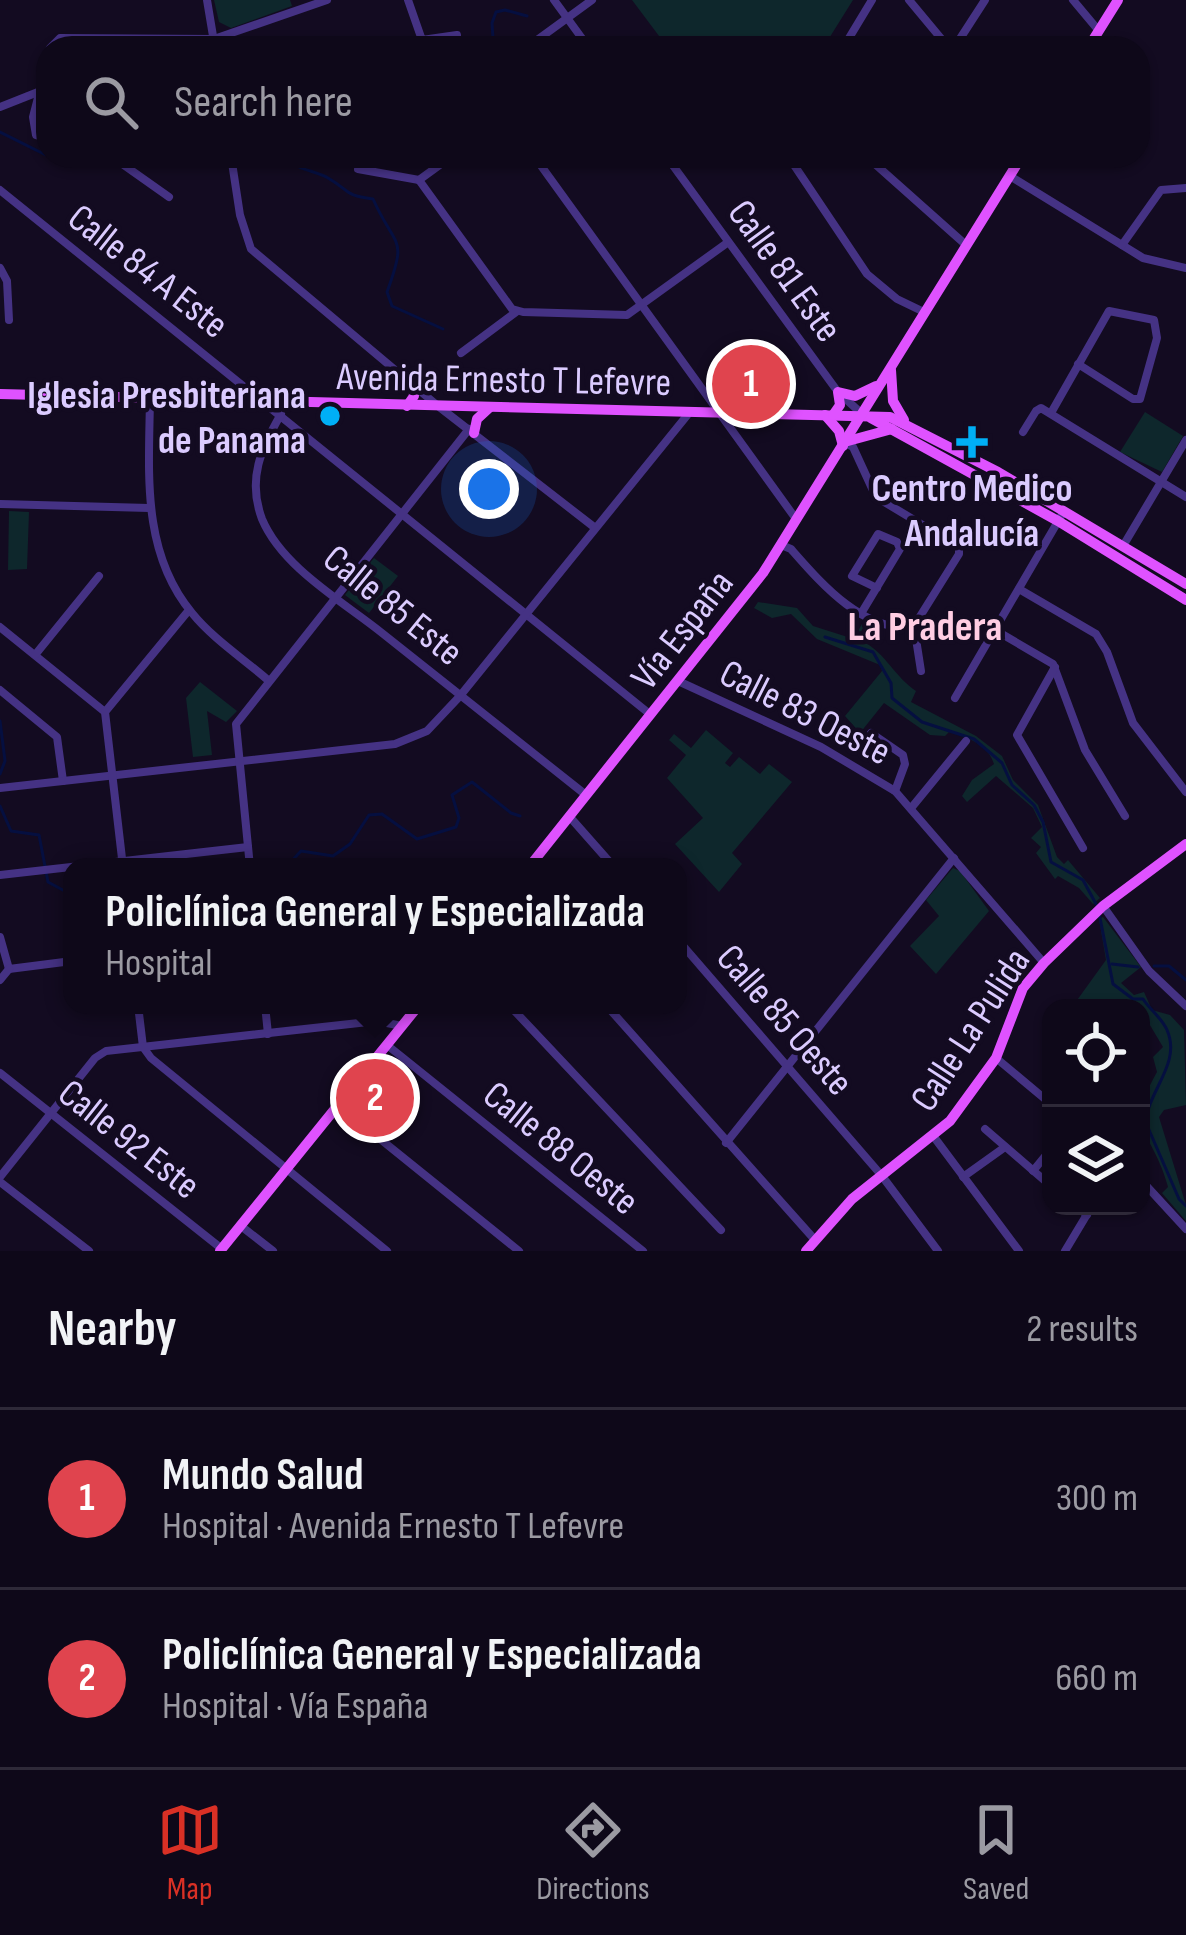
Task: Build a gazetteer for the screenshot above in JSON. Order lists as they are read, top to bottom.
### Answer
{
  "streets": {
    "main road": ["Avenida Ernesto T Lefevre", "Vía España", "Calle La Pulida"],
    "street": [
      "Calle 84 A Este",
      "Calle 81 Este",
      "Calle 85 Este",
      "Calle 83 Oeste",
      "Calle 85 Oeste",
      "Calle 92 Este",
      "Calle 88 Oeste"
    ]
  },
  "crossings": [
    ["Calle 84 A Este", "Avenida Ernesto T Lefevre"],
    ["Calle 84 A Este", "Calle 85 Este"],
    ["Calle 84 A Este", "Vía España"],
    ["Calle 81 Este", "Avenida Ernesto T Lefevre"],
    ["Calle 81 Este", "Vía España"],
    ["Avenida Ernesto T Lefevre", "Vía España"],
    ["Calle 85 Este", "Vía España"],
    ["Vía España", "Calle 83 Oeste"],
    ["Calle 83 Oeste", "Calle La Pulida"],
    ["Calle 85 Oeste", "Calle La Pulida"]
  ],
  "districts": ["La Pradera"],
  "places": {
    "other": ["Iglesia Presbiteriana de Panama"],
    "health": ["Centro Medico Andalucía"]
  },
  "page": {
    "search": "Search here",
    "pins": ["1", "2"],
    "popup": ["Policlínica General y Especializada", "Hospital"],
    "heading": ["Nearby", "2 results"],
    "list": [
      {
        "mark": "1",
        "name": "Mundo Salud",
        "note": "Hospital · Avenida Ernesto T Lefevre",
        "value": "300 m"
      },
      {
        "mark": "2",
        "name": "Policlínica General y Especializada",
        "note": "Hospital · Vía España",
        "value": "660 m"
      }
    ],
    "nav": ["Map", "Directions", "Saved"]
  }
}
